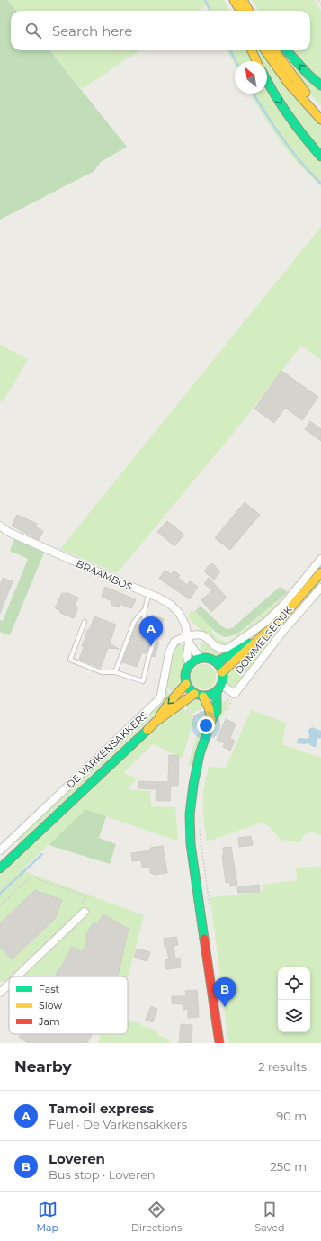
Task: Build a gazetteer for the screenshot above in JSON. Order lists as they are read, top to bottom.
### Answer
{
  "streets": {
    "main road": ["DOMMELSEDIJK"],
    "street": ["BRAAMBOS", "DE VARKENSAKKERS"]
  },
  "crossings": [
    ["BRAAMBOS", "DOMMELSEDIJK"],
    ["BRAAMBOS", "DE VARKENSAKKERS"],
    ["DOMMELSEDIJK", "DE VARKENSAKKERS"]
  ],
  "legend": ["Fast", "Slow", "Jam"],
  "north": "top left",
  "page": {
    "search": "Search here",
    "pins": ["A", "B"],
    "heading": ["Nearby", "2 results"],
    "list": [
      {
        "mark": "A",
        "name": "Tamoil express",
        "note": "Fuel · De Varkensakkers",
        "value": "90 m"
      },
      {
        "mark": "B",
        "name": "Loveren",
        "note": "Bus stop · Loveren",
        "value": "250 m"
      }
    ],
    "nav": ["Map", "Directions", "Saved"]
  }
}
